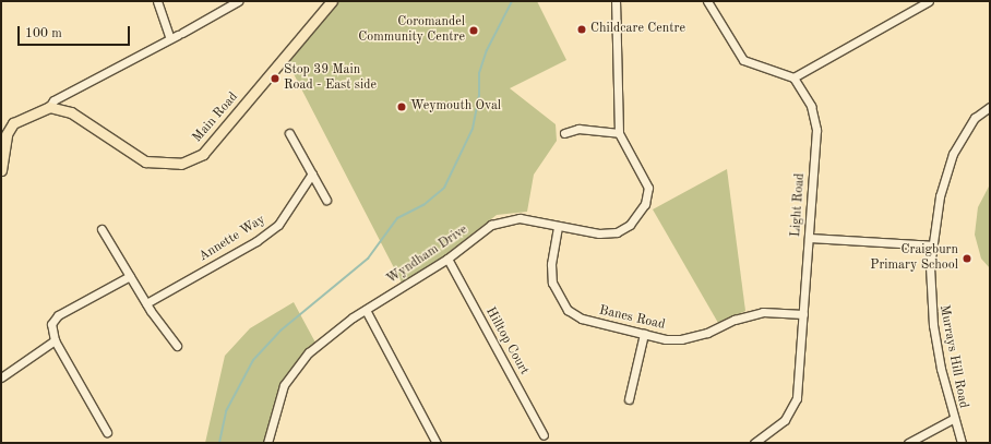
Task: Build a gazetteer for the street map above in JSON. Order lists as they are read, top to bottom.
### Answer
{
  "streets": {
    "main road": ["Main Road"],
    "street": [
      "Light Road",
      "Annette Way",
      "Wyndham Drive",
      "Banes Road",
      "Hilltop Court",
      "Murrays Hill Road"
    ]
  },
  "crossings": [
    ["Light Road", "Banes Road"],
    ["Wyndham Drive", "Banes Road"],
    ["Wyndham Drive", "Hilltop Court"]
  ],
  "places": [
    "Childcare Centre",
    "Coromandel Community Centre",
    "Stop 39 Main Road - East side",
    "Weymouth Oval",
    "Craigburn Primary School"
  ],
  "scale_bar": "100 m"
}
